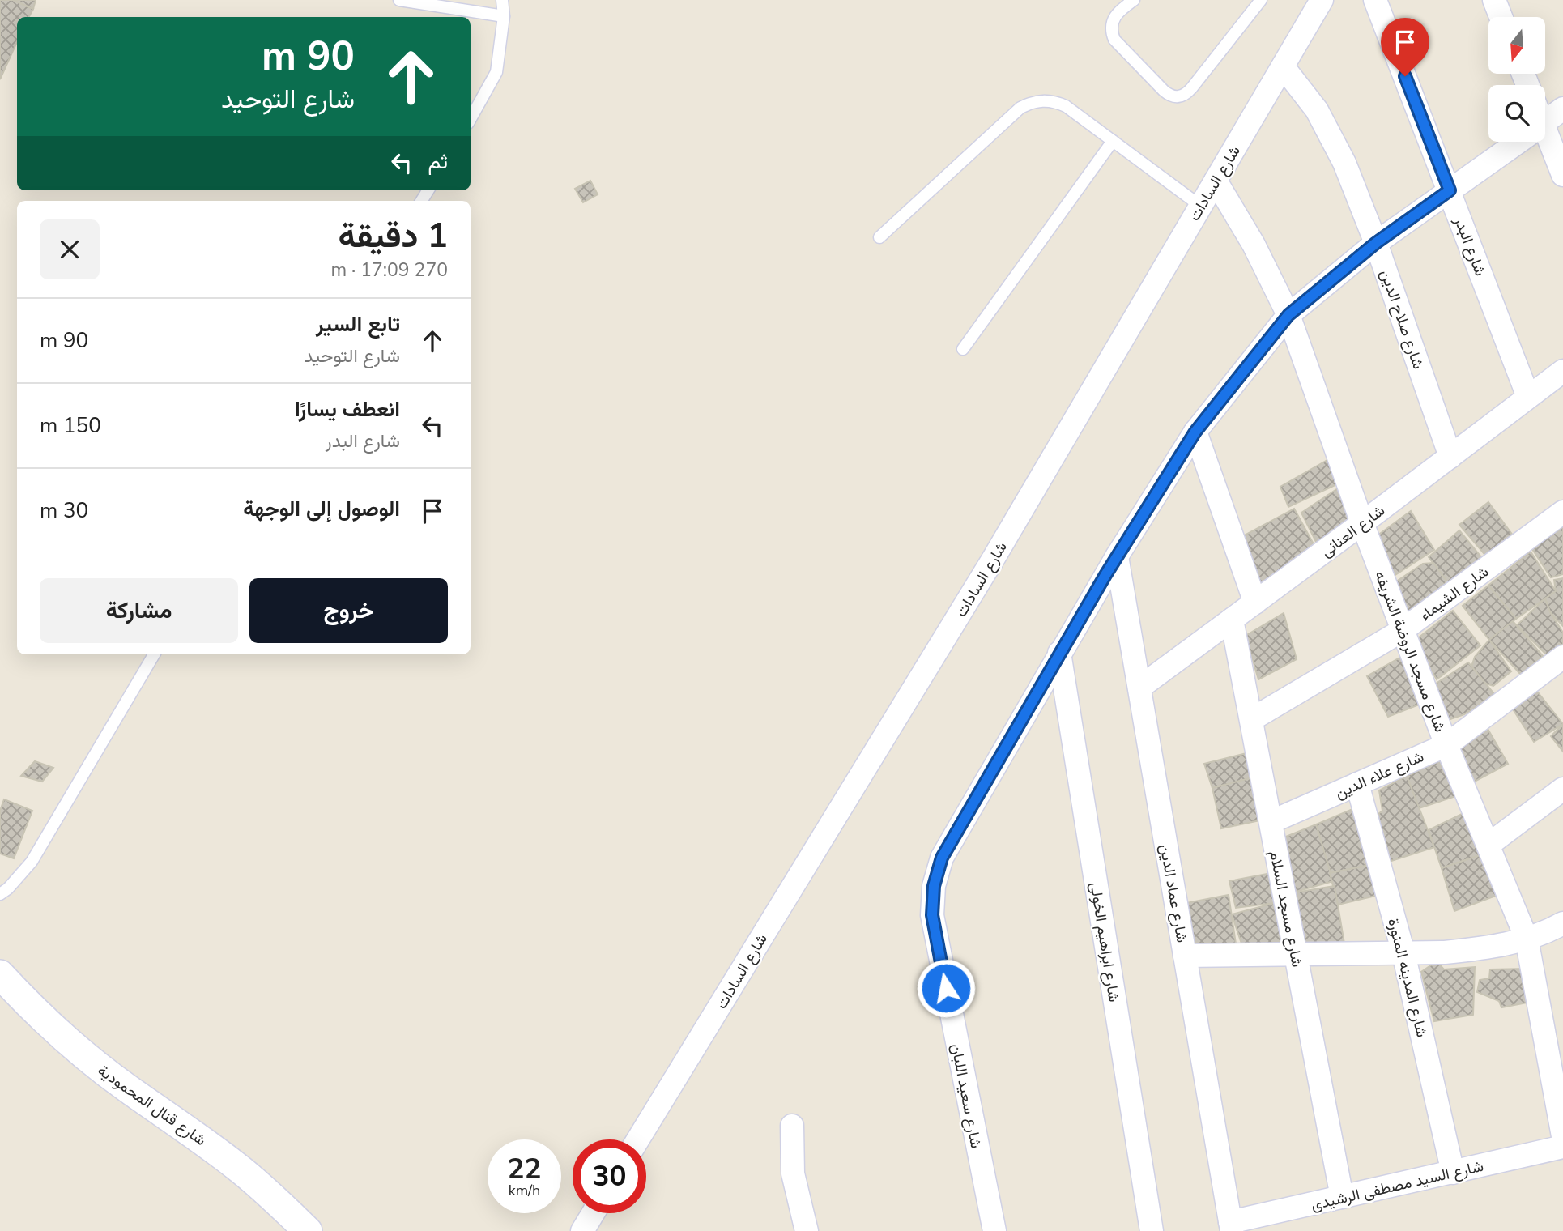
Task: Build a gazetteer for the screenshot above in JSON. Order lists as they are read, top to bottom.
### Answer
{
  "streets": {
    "street": [
      "شارع السادات",
      "شارع البدر",
      "شارع صلاح الدين",
      "شارع العنانى",
      "شارع الشيماء",
      "شارع مسجد الروضة الشريفه",
      "شارع علاء الدين",
      "شارع عماد الدين",
      "شارع مسجد السلام",
      "شارع ابراهيم الخولى",
      "شارع المدينه المنورة",
      "شارع سعيد اللبان",
      "شارع قنال المحمودية",
      "شارع السيد مصطفى الرشيدى"
    ]
  },
  "crossings": [
    ["شارع السادات", "شارع صلاح الدين"],
    ["شارع السادات", "شارع مسجد الروضة الشريفه"],
    ["شارع البدر", "شارع العنانى"],
    ["شارع البدر", "شارع سعيد اللبان"],
    ["شارع صلاح الدين", "شارع العنانى"],
    ["شارع صلاح الدين", "شارع سعيد اللبان"],
    ["شارع العنانى", "شارع مسجد الروضة الشريفه"],
    ["شارع العنانى", "شارع عماد الدين"],
    ["شارع العنانى", "شارع مسجد السلام"],
    ["شارع الشيماء", "شارع مسجد الروضة الشريفه"],
    ["شارع الشيماء", "شارع مسجد السلام"],
    ["شارع مسجد الروضة الشريفه", "شارع علاء الدين"],
    ["شارع مسجد الروضة الشريفه", "شارع سعيد اللبان"],
    ["شارع علاء الدين", "شارع مسجد السلام"],
    ["شارع علاء الدين", "شارع المدينه المنورة"],
    ["شارع عماد الدين", "شارع سعيد اللبان"],
    ["شارع عماد الدين", "شارع السيد مصطفى الرشيدى"],
    ["شارع مسجد السلام", "شارع السيد مصطفى الرشيدى"],
    ["شارع ابراهيم الخولى", "شارع سعيد اللبان"],
    ["شارع المدينه المنورة", "شارع السيد مصطفى الرشيدى"]
  ],
  "north": "bottom",
  "page": {
    "turn": ["90 m", "شارع التوحيد"],
    "then": "ثم",
    "heading": ["1 دقيقة", "270 m · 17:09"],
    "list": [
      {
        "name": "تابع السير",
        "note": "شارع التوحيد",
        "value": "90 m"
      },
      {
        "name": "انعطف يسارًا",
        "note": "شارع البدر",
        "value": "150 m"
      },
      {
        "name": "الوصول إلى الوجهة",
        "value": "30 m"
      }
    ],
    "buttons": ["خروج", "مشاركة"],
    "speed": "22 km/h",
    "limit": "30"
  }
}
